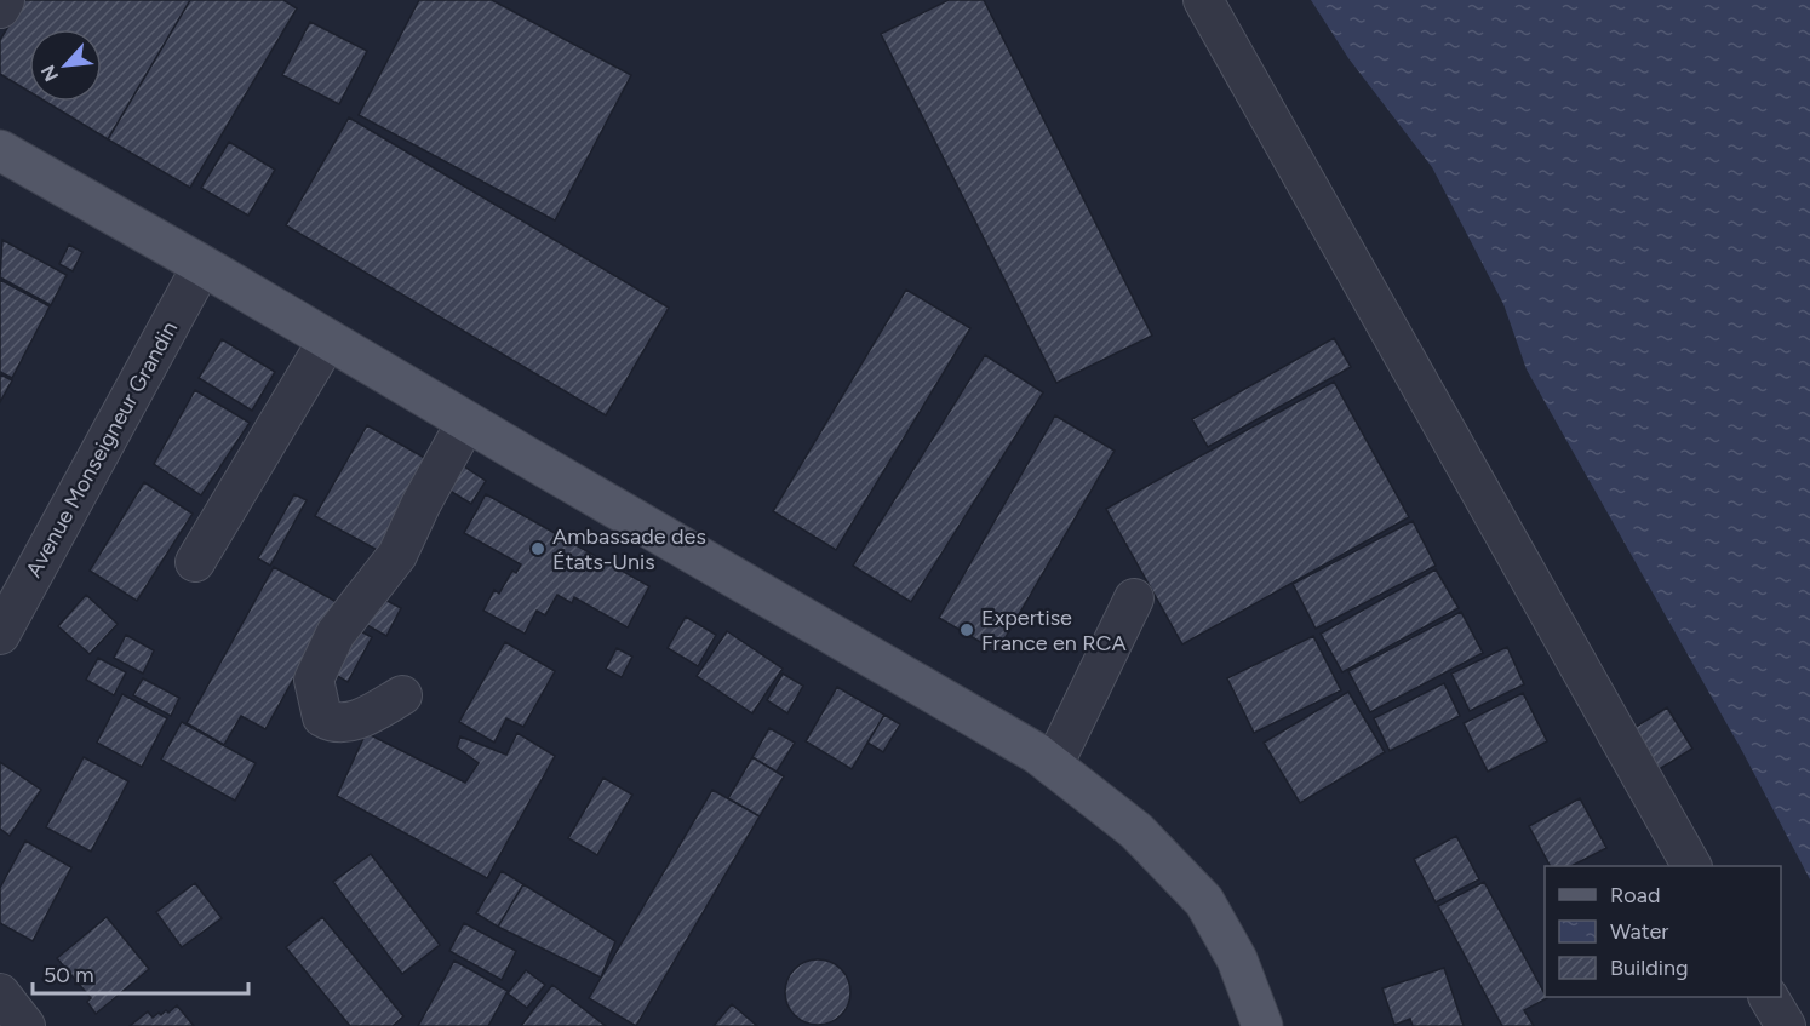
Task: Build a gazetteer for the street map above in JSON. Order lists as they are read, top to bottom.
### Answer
{
  "streets": {
    "street": ["Avenue Monseigneur Grandin"]
  },
  "places": ["Ambassade des États-Unis", "Expertise France en RCA"],
  "legend": ["Road", "Water", "Building"],
  "scale_bar": "50 m",
  "north": "bottom left"
}
